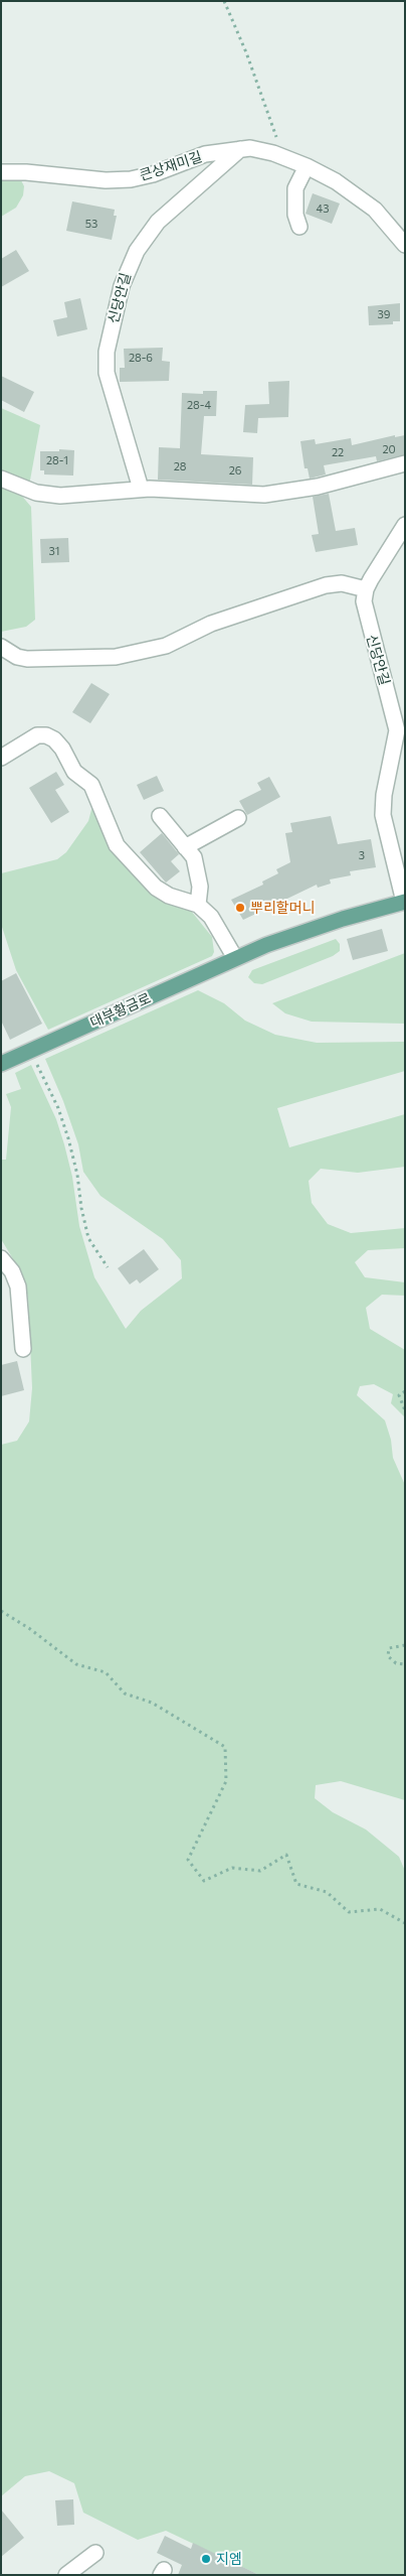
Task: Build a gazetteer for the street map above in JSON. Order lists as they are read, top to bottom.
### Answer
{
  "streets": {
    "main road": ["대부황금로"],
    "lane": ["큰상재미길", "신당안길"]
  },
  "crossings": [
    ["큰상재미길", "신당안길"],
    ["신당안길", "대부황금로"]
  ],
  "places": ["뿌리할머니", "지엠"],
  "house_numbers": [
    "43",
    "53",
    "39",
    "28-6",
    "28-4",
    "20",
    "22",
    "28-1",
    "28",
    "26",
    "31",
    "3"
  ]
}
